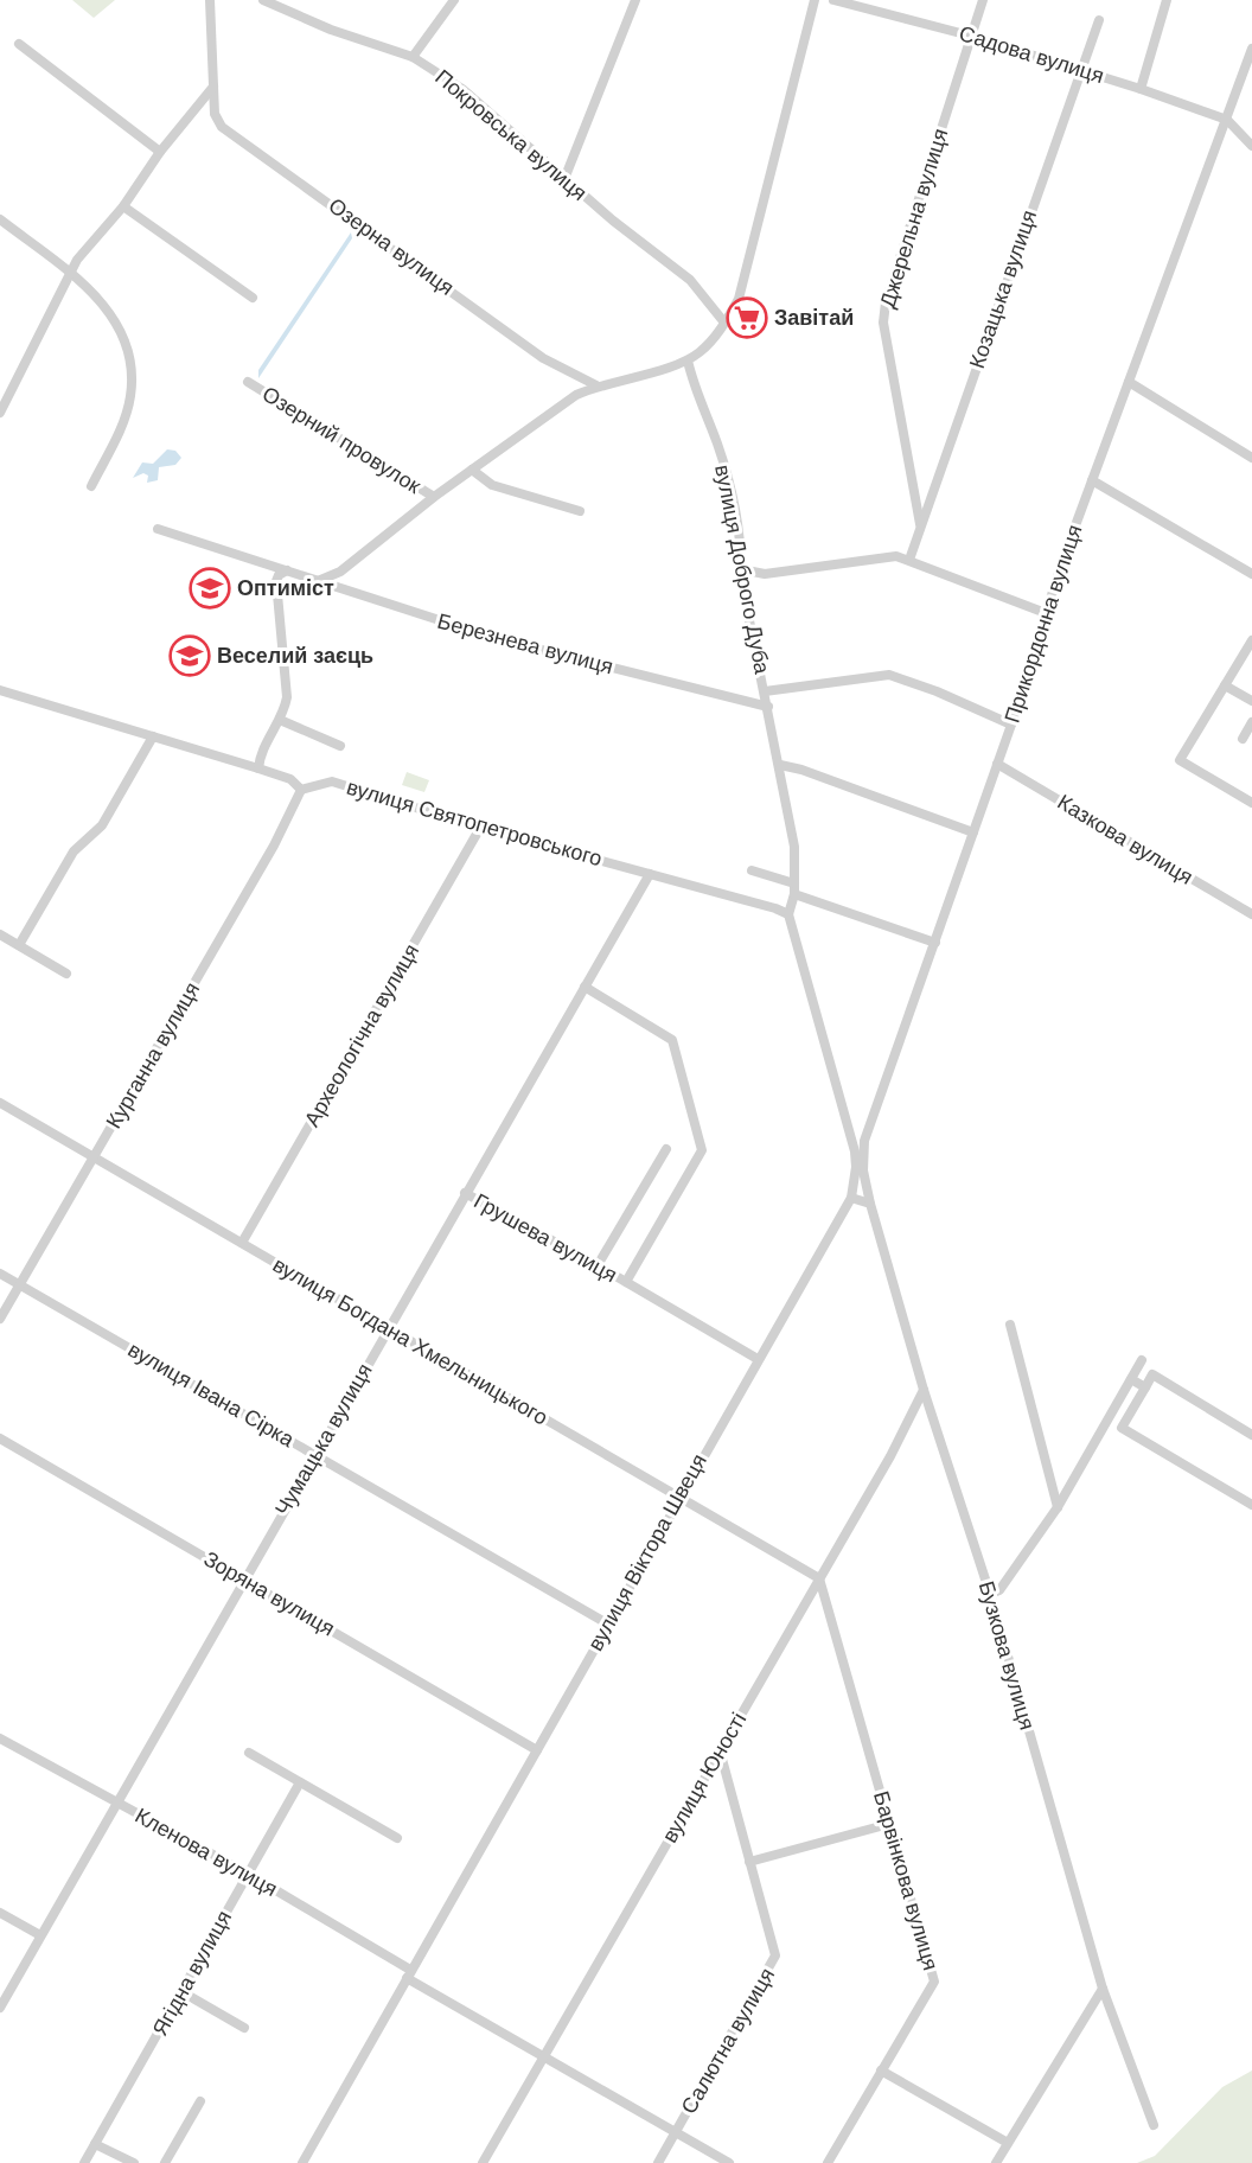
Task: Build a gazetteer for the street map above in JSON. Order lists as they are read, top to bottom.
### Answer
{
  "streets": {
    "street": [
      "Садова вулиця",
      "Покровська вулиця",
      "Джерельна вулиця",
      "Озерна вулиця",
      "Козацька вулиця",
      "Озерний провулок",
      "вулиця Доброго Дуба",
      "Прикордонна вулиця",
      "Березнева вулиця",
      "вулиця Святопетровського",
      "Казкова вулиця",
      "Археологічна вулиця",
      "Курганна вулиця",
      "Грушева вулиця",
      "вулиця Богдана Хмельницького",
      "вулиця Івана Сірка",
      "Чумацька вулиця",
      "вулиця Віктора Швеця",
      "Зоряна вулиця",
      "Бузкова вулиця",
      "вулиця Юності",
      "Кленова вулиця",
      "Барвінкова вулиця",
      "Ягідна вулиця",
      "Салютна вулиця"
    ]
  },
  "crossings": [
    ["Садова вулиця", "Джерельна вулиця"],
    ["Садова вулиця", "Козацька вулиця"],
    ["Садова вулиця", "Прикордонна вулиця"],
    ["Джерельна вулиця", "Козацька вулиця"],
    ["вулиця Доброго Дуба", "Березнева вулиця"],
    ["вулиця Доброго Дуба", "вулиця Святопетровського"],
    ["вулиця Доброго Дуба", "вулиця Віктора Швеця"],
    ["Прикордонна вулиця", "Казкова вулиця"],
    ["Прикордонна вулиця", "Бузкова вулиця"],
    ["вулиця Святопетровського", "Археологічна вулиця"],
    ["вулиця Святопетровського", "Курганна вулиця"],
    ["вулиця Святопетровського", "Чумацька вулиця"],
    ["вулиця Святопетровського", "вулиця Віктора Швеця"],
    ["Археологічна вулиця", "вулиця Богдана Хмельницького"],
    ["Курганна вулиця", "вулиця Богдана Хмельницького"],
    ["Курганна вулиця", "вулиця Івана Сірка"],
    ["Грушева вулиця", "Чумацька вулиця"],
    ["Грушева вулиця", "вулиця Віктора Швеця"],
    ["вулиця Богдана Хмельницького", "Чумацька вулиця"],
    ["вулиця Богдана Хмельницького", "вулиця Віктора Швеця"],
    ["вулиця Богдана Хмельницького", "вулиця Юності"],
    ["вулиця Богдана Хмельницького", "Барвінкова вулиця"],
    ["вулиця Івана Сірка", "Чумацька вулиця"],
    ["вулиця Івана Сірка", "вулиця Віктора Швеця"],
    ["Чумацька вулиця", "Зоряна вулиця"],
    ["Чумацька вулиця", "Кленова вулиця"],
    ["вулиця Віктора Швеця", "Зоряна вулиця"],
    ["вулиця Віктора Швеця", "Кленова вулиця"],
    ["Бузкова вулиця", "вулиця Юності"],
    ["вулиця Юності", "Кленова вулиця"],
    ["вулиця Юності", "Барвінкова вулиця"],
    ["вулиця Юності", "Салютна вулиця"],
    ["Кленова вулиця", "Ягідна вулиця"],
    ["Кленова вулиця", "Салютна вулиця"]
  ],
  "places": {
    "supermarket": ["Завітай"],
    "school or university": ["Оптиміст", "Веселий заєць"]
  }
}
